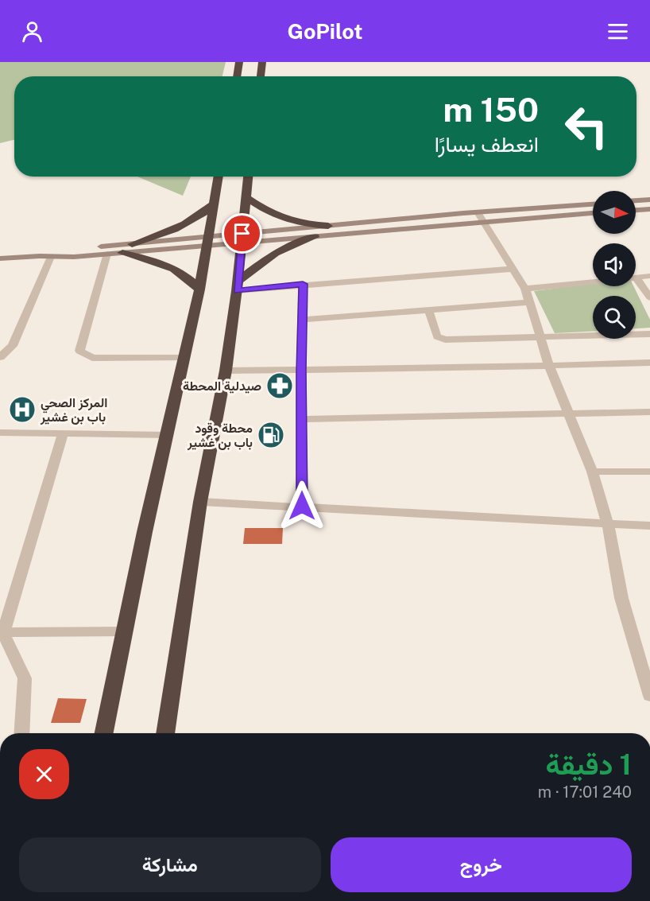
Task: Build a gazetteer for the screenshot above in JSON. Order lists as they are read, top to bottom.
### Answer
{
  "places": {
    "pharmacy": ["صيدلية المحطة"],
    "hospital": ["المركز الصحي باب بن غشير"],
    "fuel station": ["محطة وقود باب بن غشير"]
  },
  "north": "right",
  "page": {
    "header": "GoPilot",
    "turn": ["150 m", "انعطف يسارًا"],
    "heading": ["1 دقيقة", "240 m · 17:01"],
    "buttons": ["خروج", "مشاركة"]
  }
}
